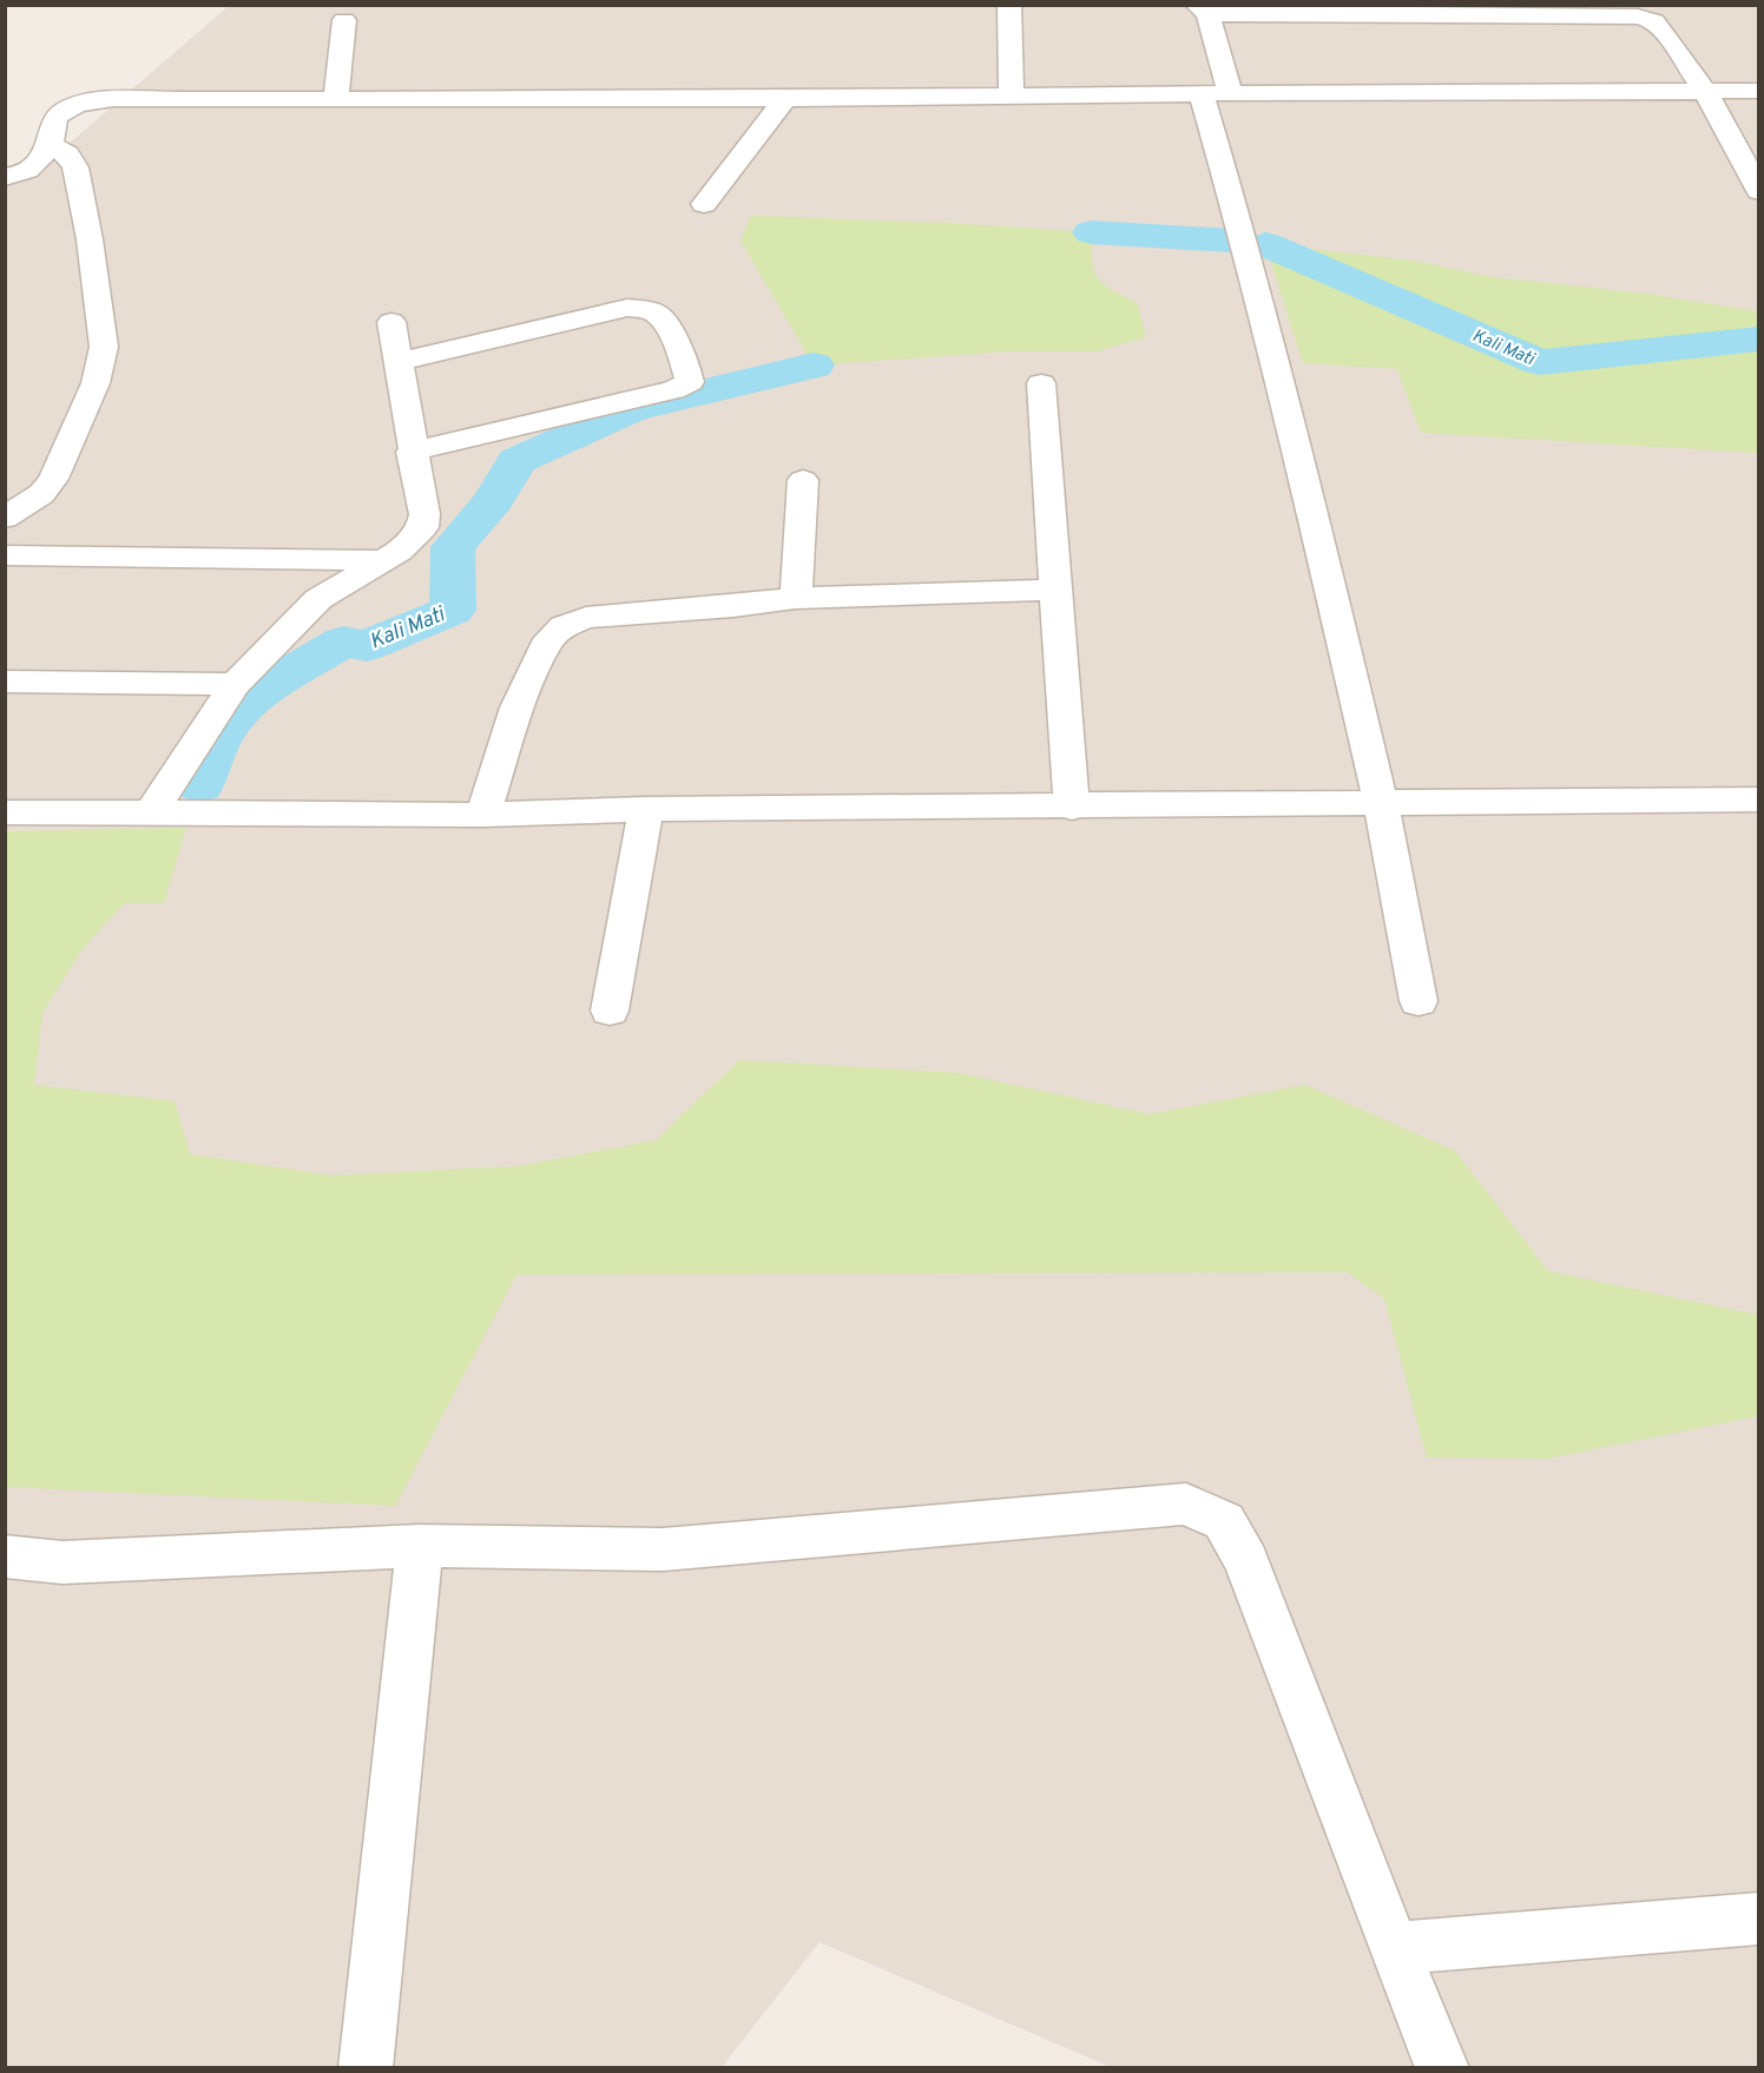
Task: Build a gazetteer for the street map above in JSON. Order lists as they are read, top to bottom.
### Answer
{
  "water": ["Kali Mati"]
}
